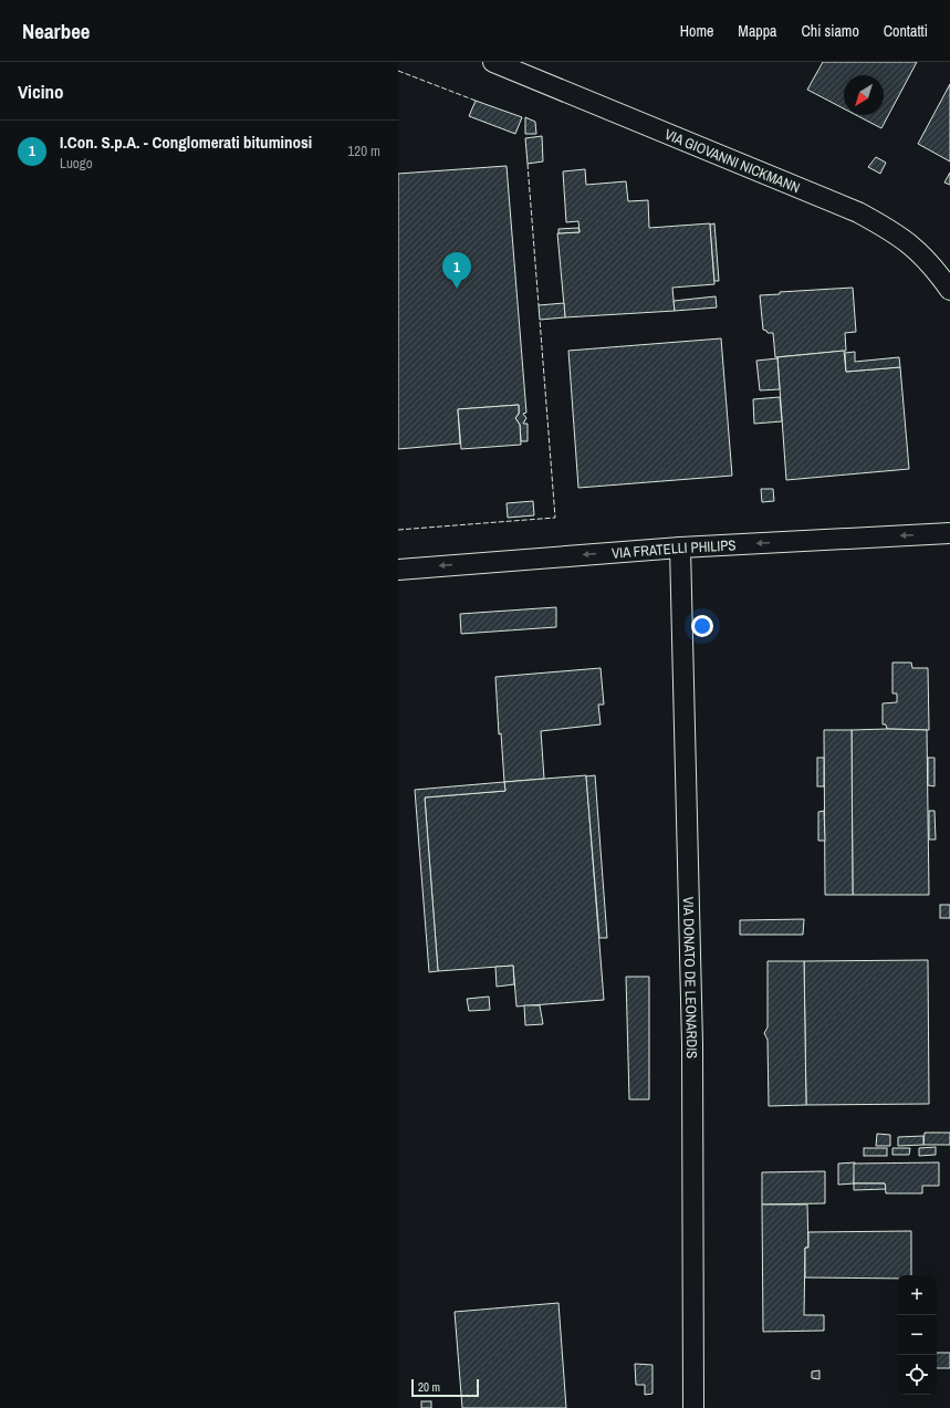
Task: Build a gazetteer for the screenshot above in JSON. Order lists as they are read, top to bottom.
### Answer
{
  "streets": {
    "street": ["VIA GIOVANNI NICKMANN", "VIA FRATELLI PHILIPS", "VIA DONATO DE LEONARDIS"]
  },
  "crossings": [
    ["VIA FRATELLI PHILIPS", "VIA DONATO DE LEONARDIS"]
  ],
  "one_way": ["VIA FRATELLI PHILIPS"],
  "scale_bar": "20 m",
  "north": "bottom left",
  "page": {
    "header": "Nearbee",
    "nav": [
      "Home",
      "Mappa",
      "Chi siamo",
      "Contatti"
    ],
    "heading": "Vicino",
    "list": [
      {
        "mark": "1",
        "name": "I.Con. S.p.A. - Conglomerati bituminosi",
        "note": "Luogo",
        "value": "120 m"
      }
    ],
    "pins": "1",
    "map_buttons": ["+", "−"],
    "scale": "20 m"
  }
}
